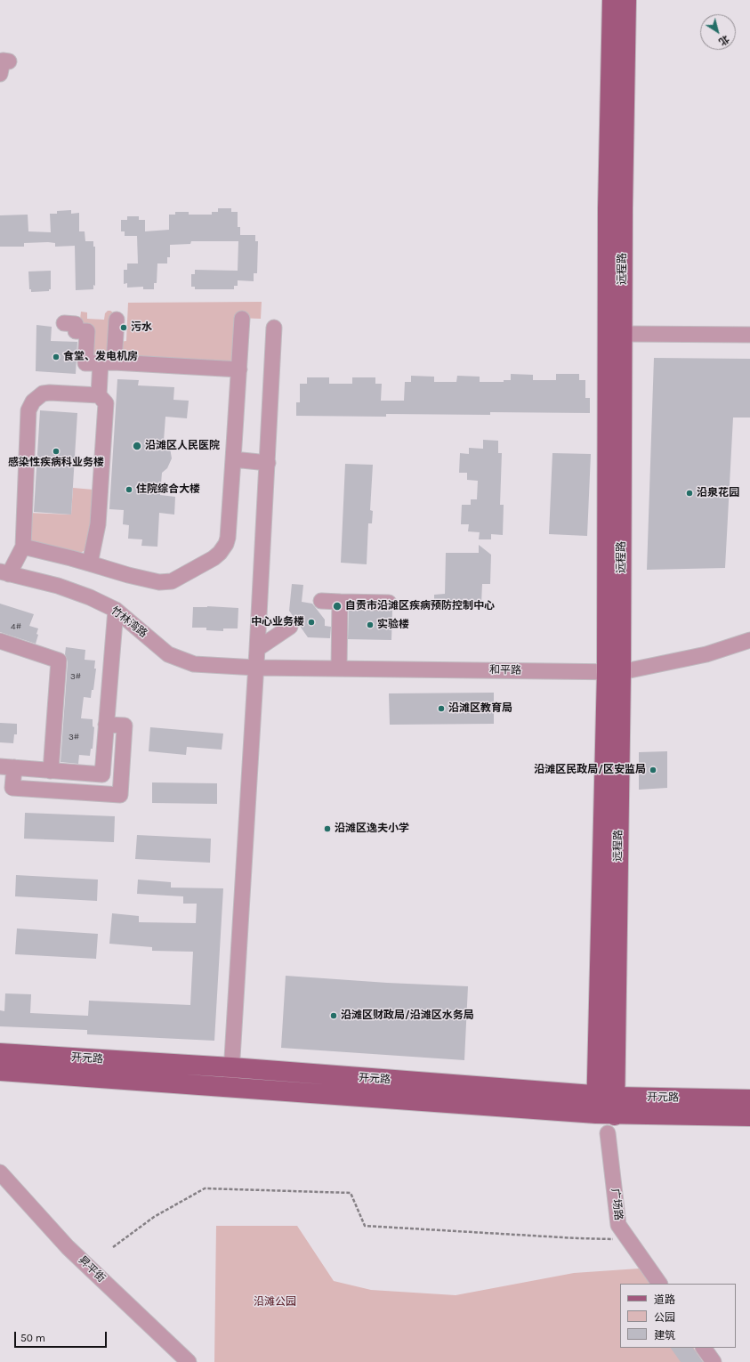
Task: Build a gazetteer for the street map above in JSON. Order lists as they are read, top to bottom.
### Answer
{
  "streets": {
    "main road": ["远程路", "开元路"],
    "street": [
      "竹林湾路",
      "和平路",
      "广场路",
      "昇平街"
    ]
  },
  "crossings": [
    ["远程路", "和平路"],
    ["远程路", "开元路"],
    ["远程路", "广场路"],
    ["竹林湾路", "和平路"],
    ["开元路", "广场路"]
  ],
  "parks": ["沿滩公园"],
  "places": [
    "污水",
    "食堂、发电机房",
    "沿滩区人民医院",
    "感染性疾病科业务楼",
    "住院综合大楼",
    "沿泉花园",
    "自贡市沿滩区疾病预防控制中心",
    "中心业务楼",
    "实验楼",
    "沿滩区教育局",
    "沿滩区民政局/区安监局",
    "沿滩区逸夫小学",
    "沿滩区财政局/沿滩区水务局"
  ],
  "house_numbers": ["4#", "3#", "3#"],
  "legend": ["道路", "公园", "建筑"],
  "scale_bar": "50 m",
  "north": "bottom right"
}
